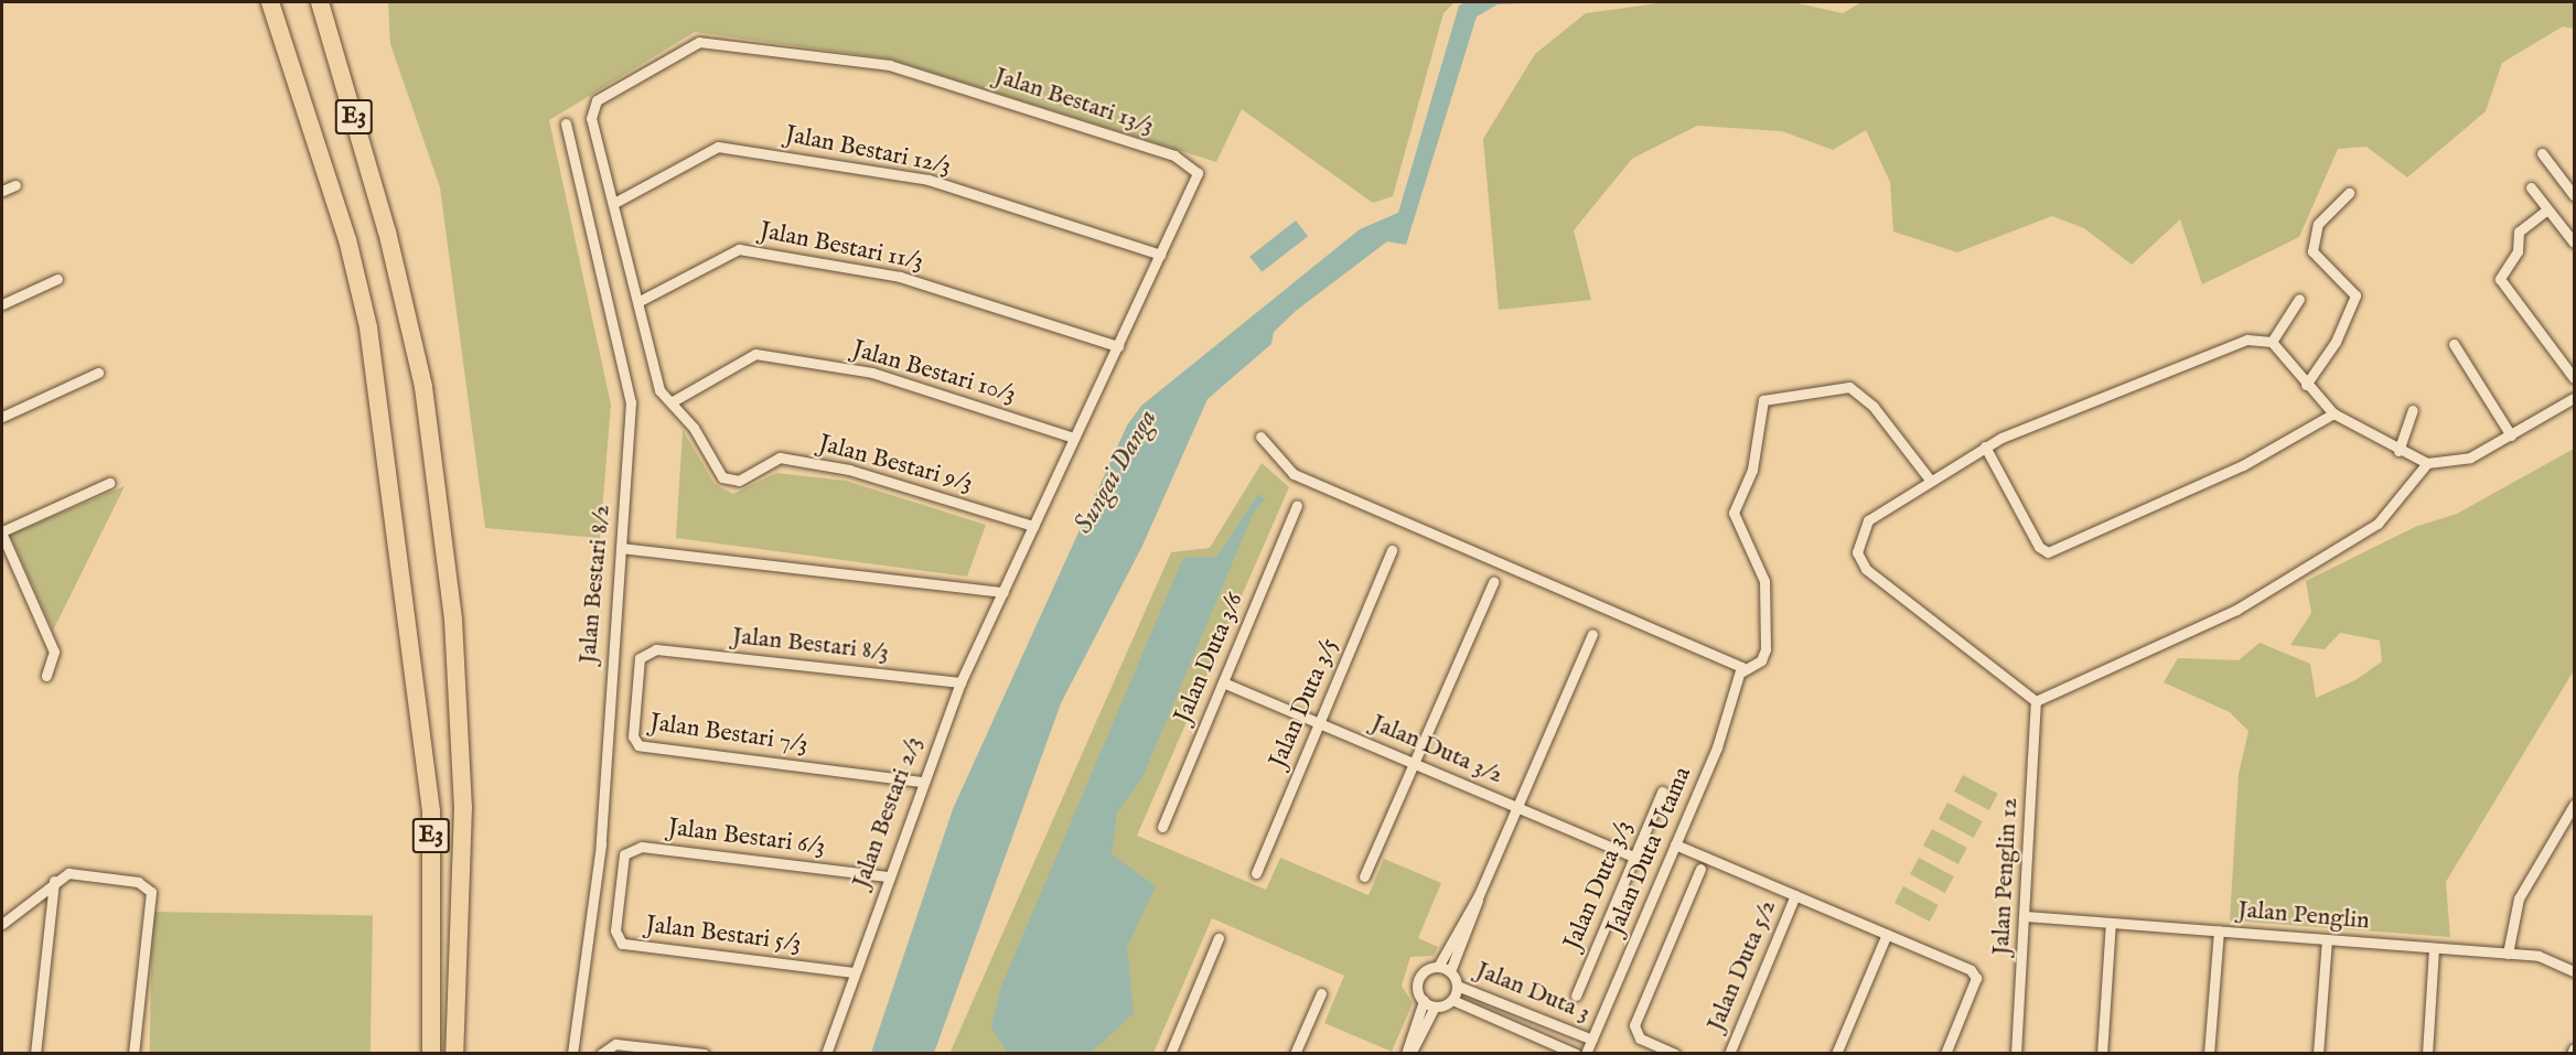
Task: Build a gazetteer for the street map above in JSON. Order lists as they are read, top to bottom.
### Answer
{
  "streets": {
    "highway": ["E3"],
    "street": [
      "Jalan Bestari 13/3",
      "Jalan Bestari 12/3",
      "Jalan Bestari 11/3",
      "Jalan Bestari 10/3",
      "Jalan Bestari 9/3",
      "Jalan Bestari 8/2",
      "Jalan Bestari 8/3",
      "Jalan Duta 3/6",
      "Jalan Duta 3/5",
      "Jalan Bestari 7/3",
      "Jalan Duta 3/2",
      "Jalan Bestari 2/3",
      "Jalan Bestari 6/3",
      "Jalan Duta Utama",
      "Jalan Penglin 12",
      "Jalan Duta 3/3",
      "Jalan Penglin",
      "Jalan Bestari 5/3",
      "Jalan Duta 5/2",
      "Jalan Duta 3"
    ]
  },
  "crossings": [
    ["Jalan Bestari 13/3", "Jalan Bestari 12/3"],
    ["Jalan Bestari 13/3", "Jalan Bestari 11/3"],
    ["Jalan Bestari 13/3", "Jalan Bestari 10/3"],
    ["Jalan Bestari 13/3", "Jalan Bestari 9/3"],
    ["Jalan Bestari 13/3", "Jalan Bestari 2/3"],
    ["Jalan Bestari 10/3", "Jalan Bestari 9/3"],
    ["Jalan Bestari 8/3", "Jalan Bestari 7/3"],
    ["Jalan Bestari 8/3", "Jalan Bestari 2/3"],
    ["Jalan Duta 3/6", "Jalan Duta 3/2"],
    ["Jalan Duta 3/5", "Jalan Duta 3/2"],
    ["Jalan Bestari 7/3", "Jalan Bestari 2/3"],
    ["Jalan Duta 3/2", "Jalan Duta 3/3"],
    ["Jalan Bestari 2/3", "Jalan Bestari 6/3"],
    ["Jalan Bestari 2/3", "Jalan Bestari 5/3"],
    ["Jalan Bestari 6/3", "Jalan Bestari 5/3"],
    ["Jalan Duta Utama", "Jalan Duta 3"],
    ["Jalan Penglin 12", "Jalan Penglin"]
  ],
  "water": ["Sungai Danga"]
}
